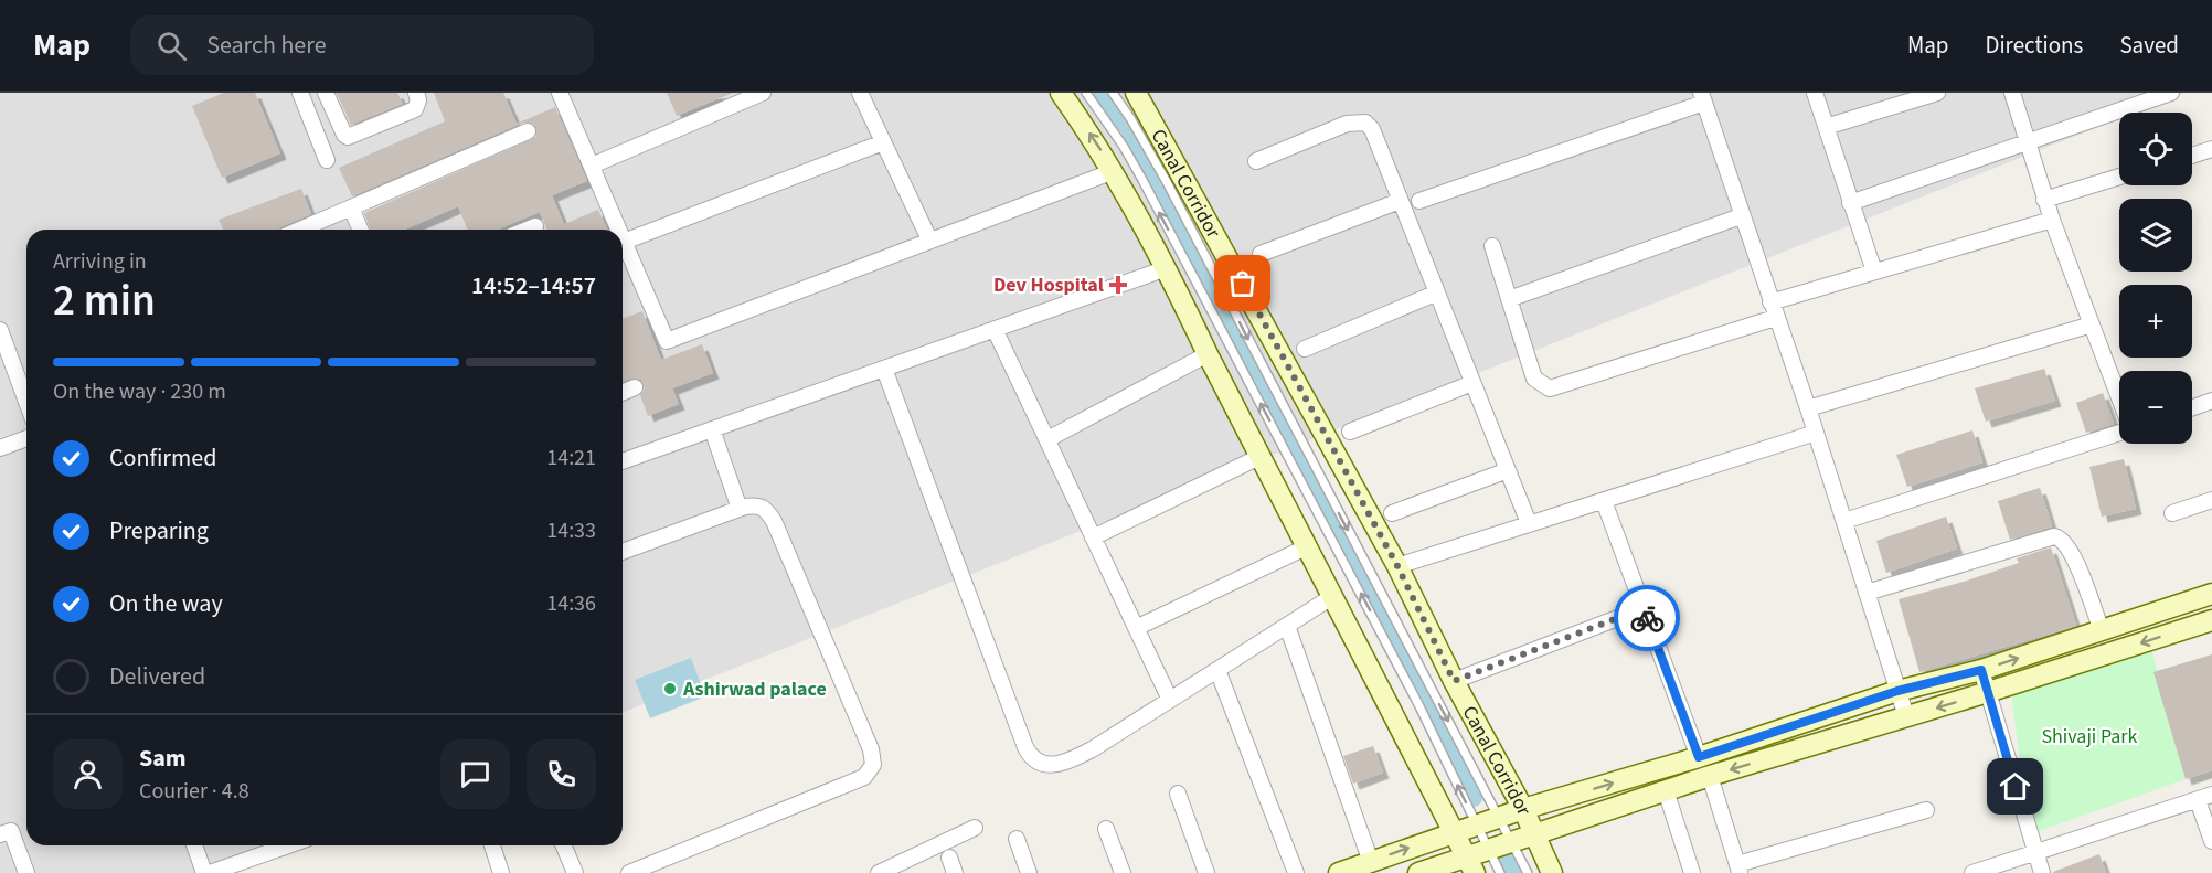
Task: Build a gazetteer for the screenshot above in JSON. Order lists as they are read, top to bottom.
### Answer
{
  "streets": {
    "street": ["Canal Corridor"]
  },
  "parks": ["Shivaji Park"],
  "places": {
    "health": ["Dev Hospital"],
    "other": ["Ashirwad palace"]
  },
  "page": {
    "header": "Map",
    "search": "Search here",
    "nav": ["Map", "Directions", "Saved"],
    "map_buttons": ["+", "−"],
    "heading": ["2 min", "Arriving in", "14:52–14:57"],
    "panel": ["Sam", "Courier · 4.8"],
    "bar": "On the way · 230 m",
    "list": [
      ["Confirmed", "14:21"],
      ["Preparing", "14:33"],
      ["On the way", "14:36"],
      "Delivered"
    ]
  }
}
